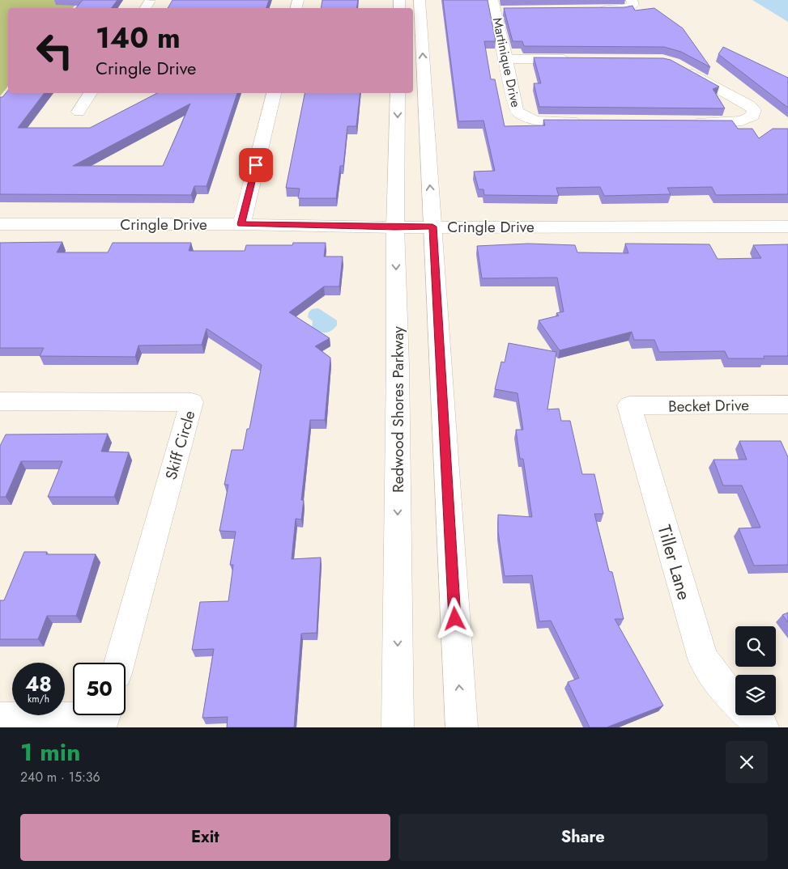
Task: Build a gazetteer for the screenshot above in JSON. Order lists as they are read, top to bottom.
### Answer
{
  "streets": {
    "street": [
      "Martinique Drive",
      "Cringle Drive",
      "Becket Drive",
      "Redwood Shores Parkway",
      "Skiff Circle",
      "Tiller Lane"
    ]
  },
  "crossings": [
    ["Cringle Drive", "Redwood Shores Parkway"],
    ["Becket Drive", "Tiller Lane"]
  ],
  "page": {
    "turn": ["140 m", "Cringle Drive"],
    "speed": "48 km/h",
    "limit": "50",
    "heading": ["1 min", "240 m · 15:36"],
    "buttons": ["Exit", "Share"]
  }
}
